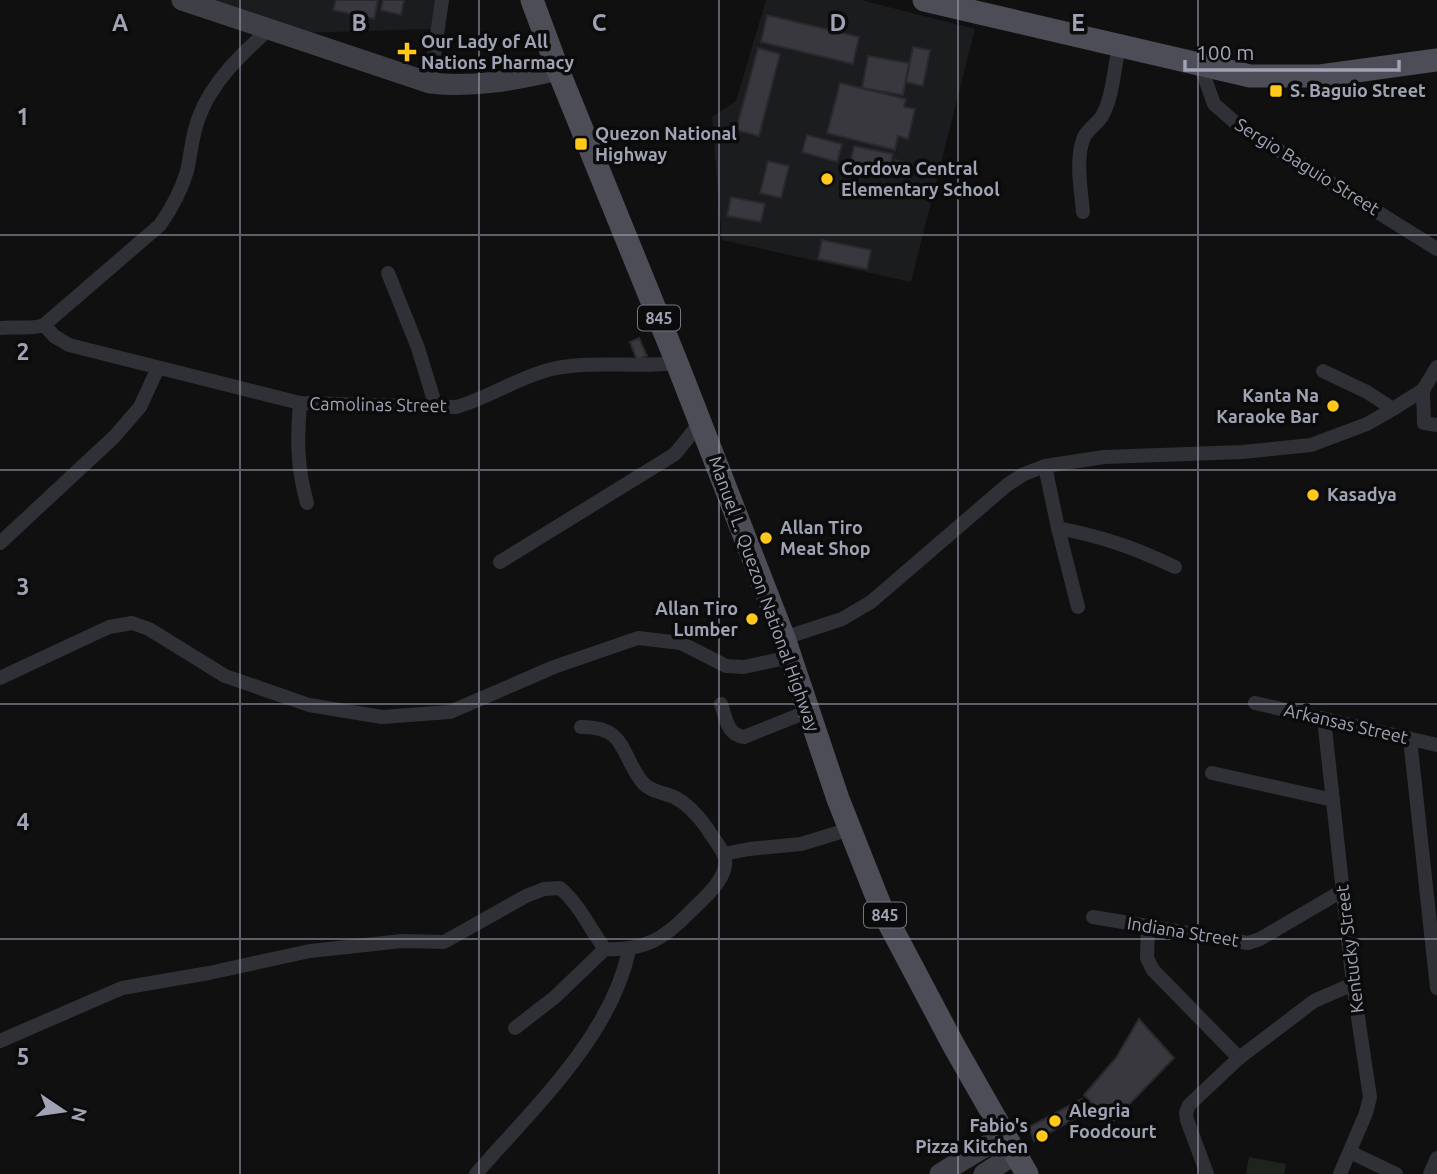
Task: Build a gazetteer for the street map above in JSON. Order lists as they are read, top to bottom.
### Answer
{
  "streets": {
    "main road": ["845", "Manuel L. Quezon National Highway"],
    "street": [
      "Sergio Baguio Street",
      "Camolinas Street",
      "Arkansas Street",
      "Indiana Street",
      "Kentucky Street"
    ]
  },
  "crossings": [
    ["Camolinas Street", "Manuel L. Quezon National Highway"],
    ["Arkansas Street", "Kentucky Street"],
    ["Indiana Street", "Kentucky Street"]
  ],
  "places": {
    "health": ["Our Lady of All Nations Pharmacy"],
    "transit": ["S. Baguio Street", "Quezon National Highway"],
    "other": [
      "Cordova Central Elementary School",
      "Kanta Na Karaoke Bar",
      "Kasadya",
      "Allan Tiro Meat Shop",
      "Allan Tiro Lumber",
      "Alegria Foodcourt",
      "Fabio's Pizza Kitchen"
    ]
  },
  "scale_bar": "100 m",
  "north": "right",
  "grid": {
    "columns": [
      "A",
      "B",
      "C",
      "D",
      "E"
    ],
    "rows": [
      "1",
      "2",
      "3",
      "4",
      "5"
    ]
  }
}
